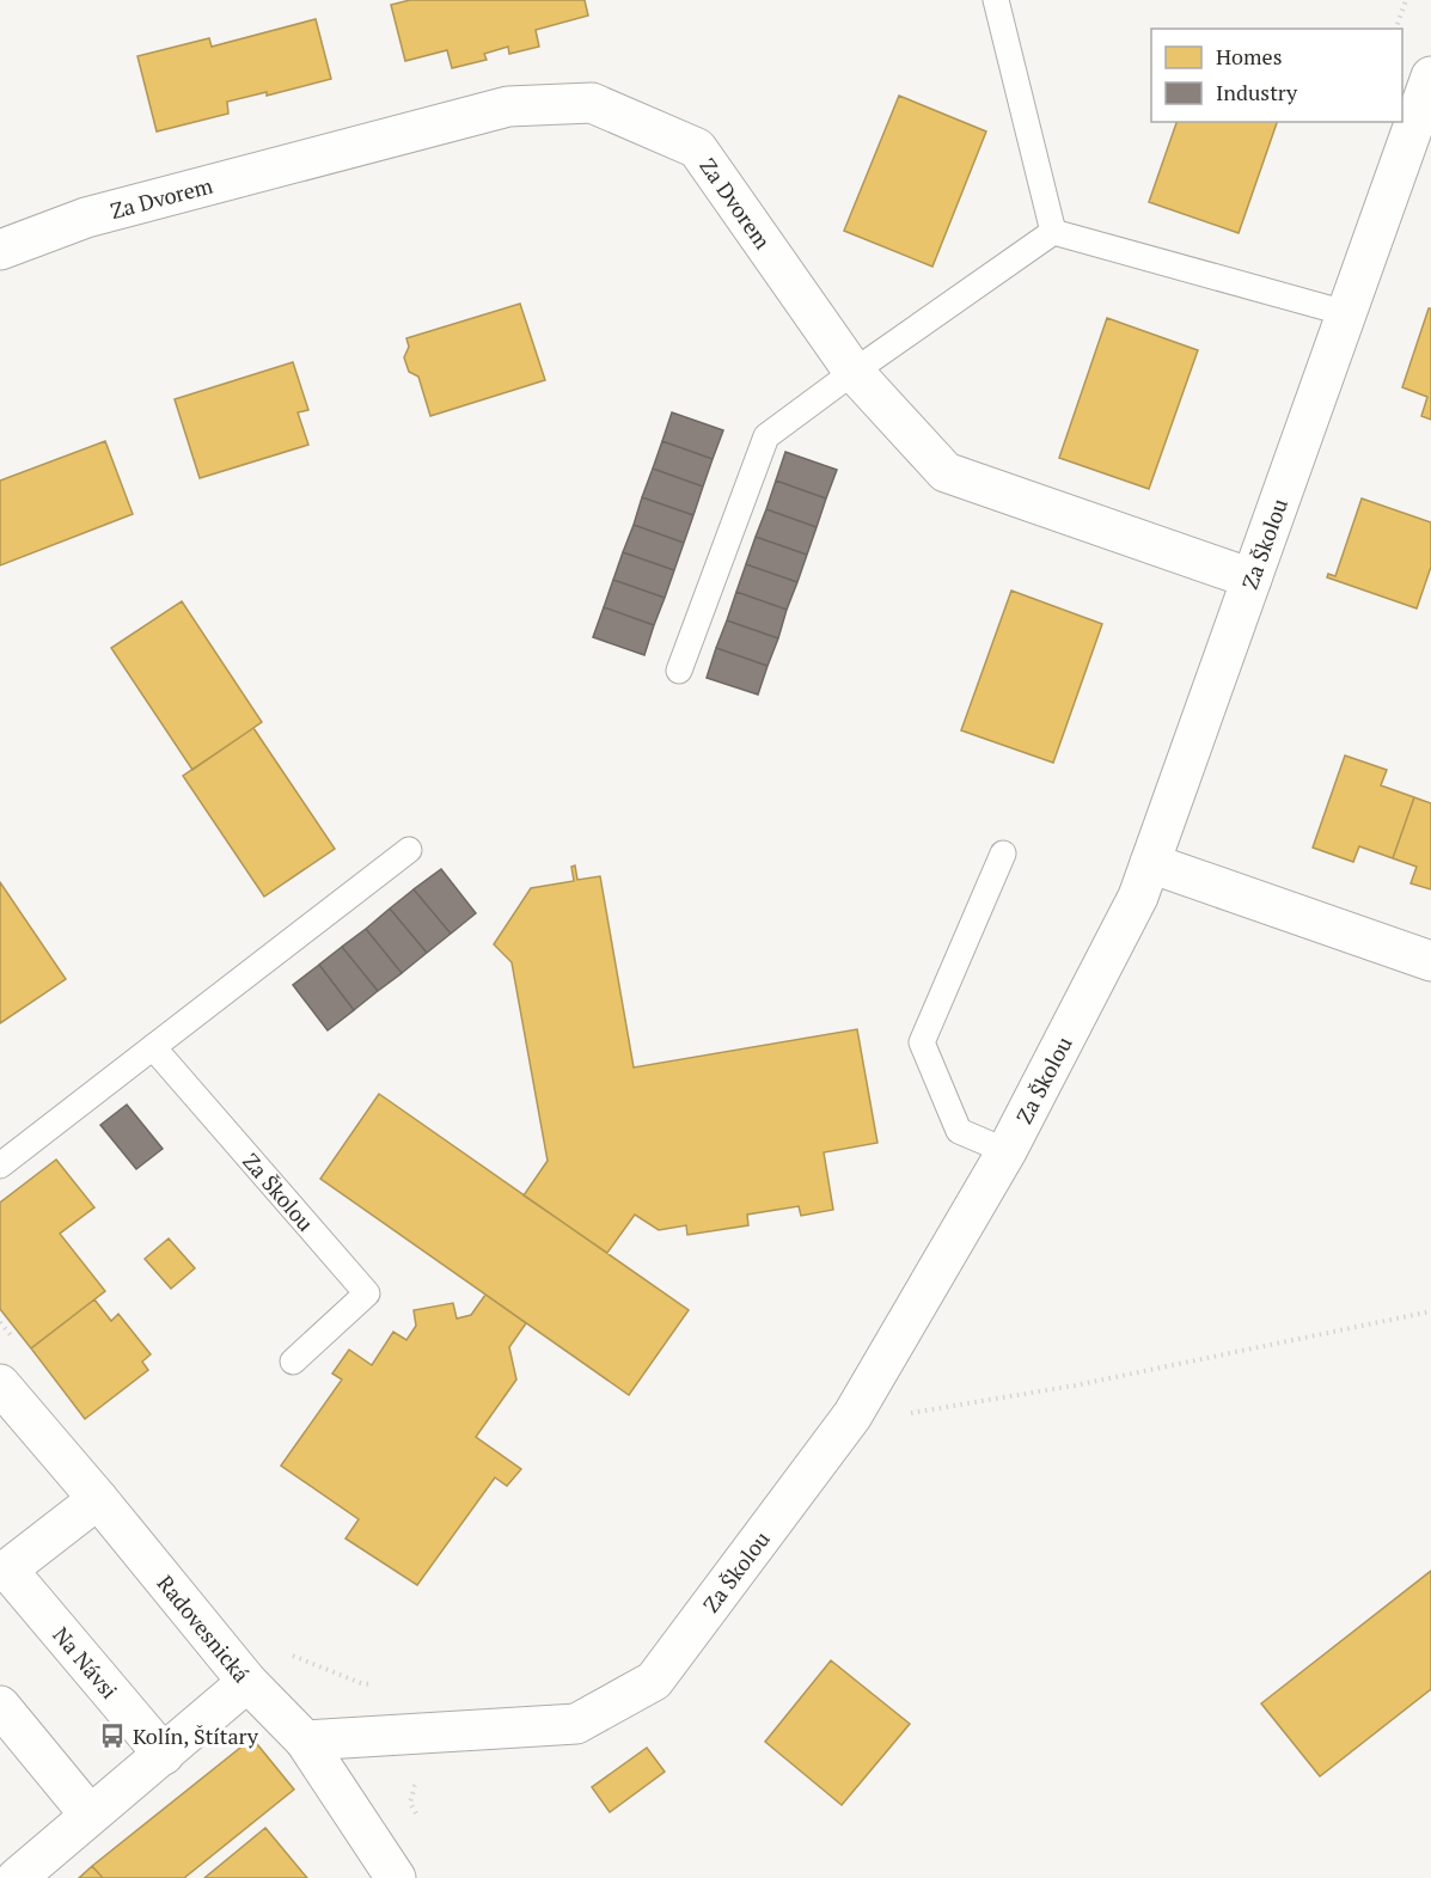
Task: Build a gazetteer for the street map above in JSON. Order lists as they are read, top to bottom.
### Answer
{
  "streets": {
    "street": [
      "Za Dvorem",
      "Za Školou",
      "Radovesnická",
      "Na Návsi"
    ]
  },
  "crossings": [
    ["Za Dvorem", "Za Školou"],
    ["Za Školou", "Radovesnická"],
    ["Radovesnická", "Na Návsi"]
  ],
  "places": {
    "bus stop": ["Kolín, Štítary"]
  },
  "legend": ["Homes", "Industry"]
}
